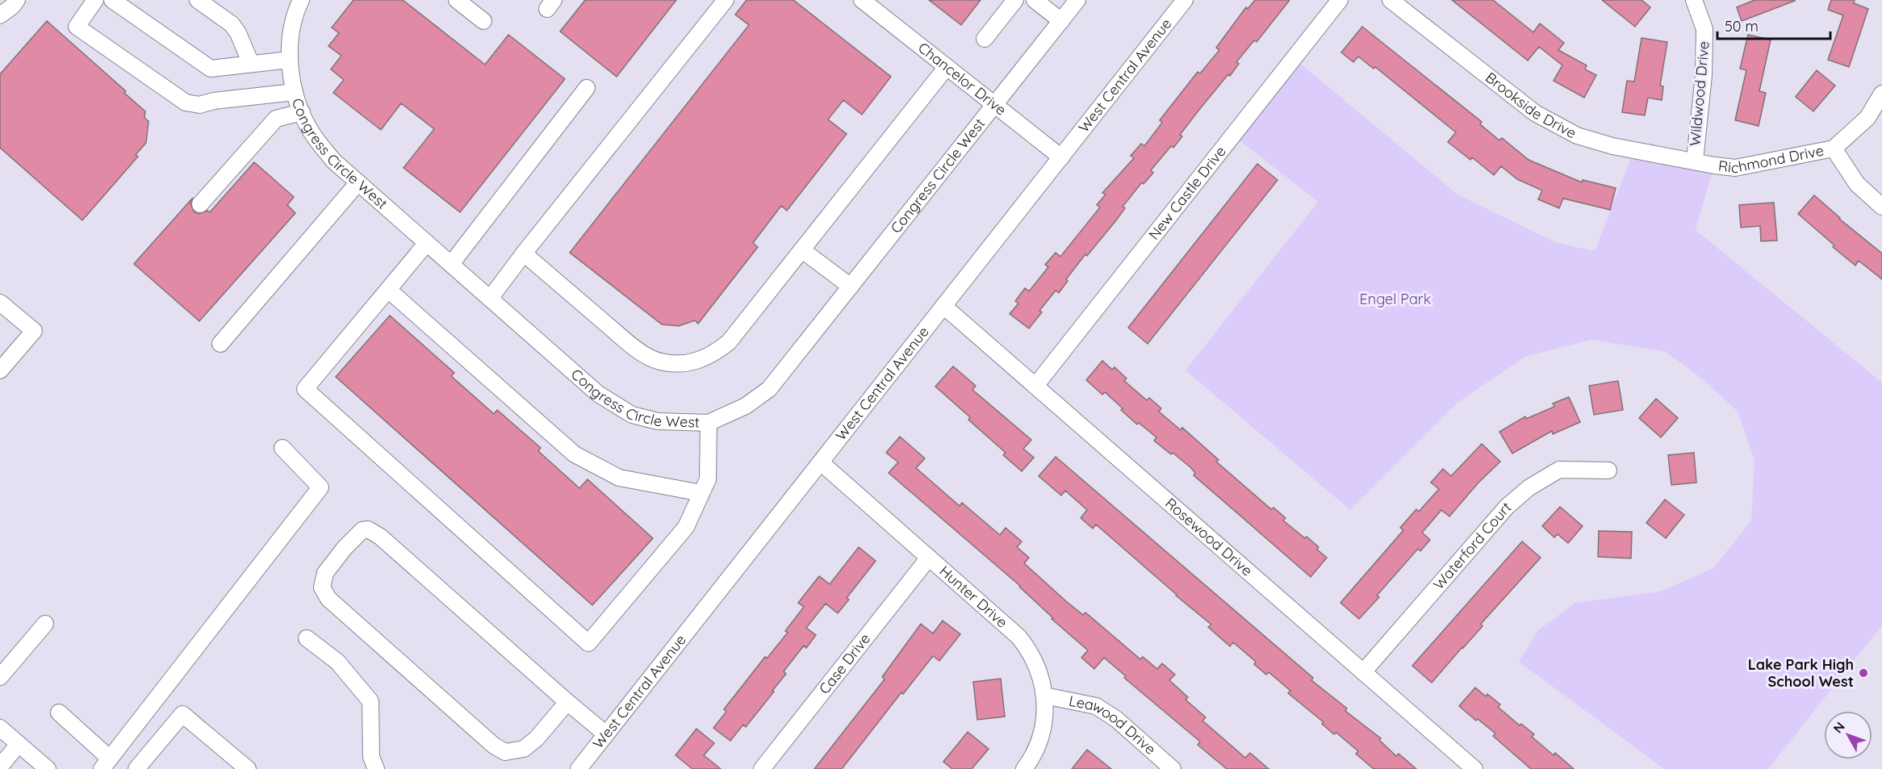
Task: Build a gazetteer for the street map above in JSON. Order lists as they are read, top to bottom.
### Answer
{
  "streets": {
    "street": [
      "West Central Avenue",
      "Chancelor Drive",
      "Wildwood Drive",
      "Brookside Drive",
      "Congress Circle West",
      "Richmond Drive",
      "New Castle Drive",
      "Rosewood Drive",
      "Waterford Court",
      "Hunter Drive",
      "Case Drive",
      "Leawood Drive"
    ]
  },
  "crossings": [
    ["West Central Avenue", "Chancelor Drive"],
    ["West Central Avenue", "Rosewood Drive"],
    ["West Central Avenue", "Hunter Drive"],
    ["Chancelor Drive", "Congress Circle West"],
    ["Wildwood Drive", "Brookside Drive"],
    ["Wildwood Drive", "Richmond Drive"],
    ["Brookside Drive", "Richmond Drive"],
    ["New Castle Drive", "Rosewood Drive"],
    ["Rosewood Drive", "Waterford Court"],
    ["Hunter Drive", "Case Drive"],
    ["Hunter Drive", "Leawood Drive"]
  ],
  "parks": ["Engel Park"],
  "places": ["Lake Park High School West"],
  "scale_bar": "50 m",
  "north": "top left"
}
